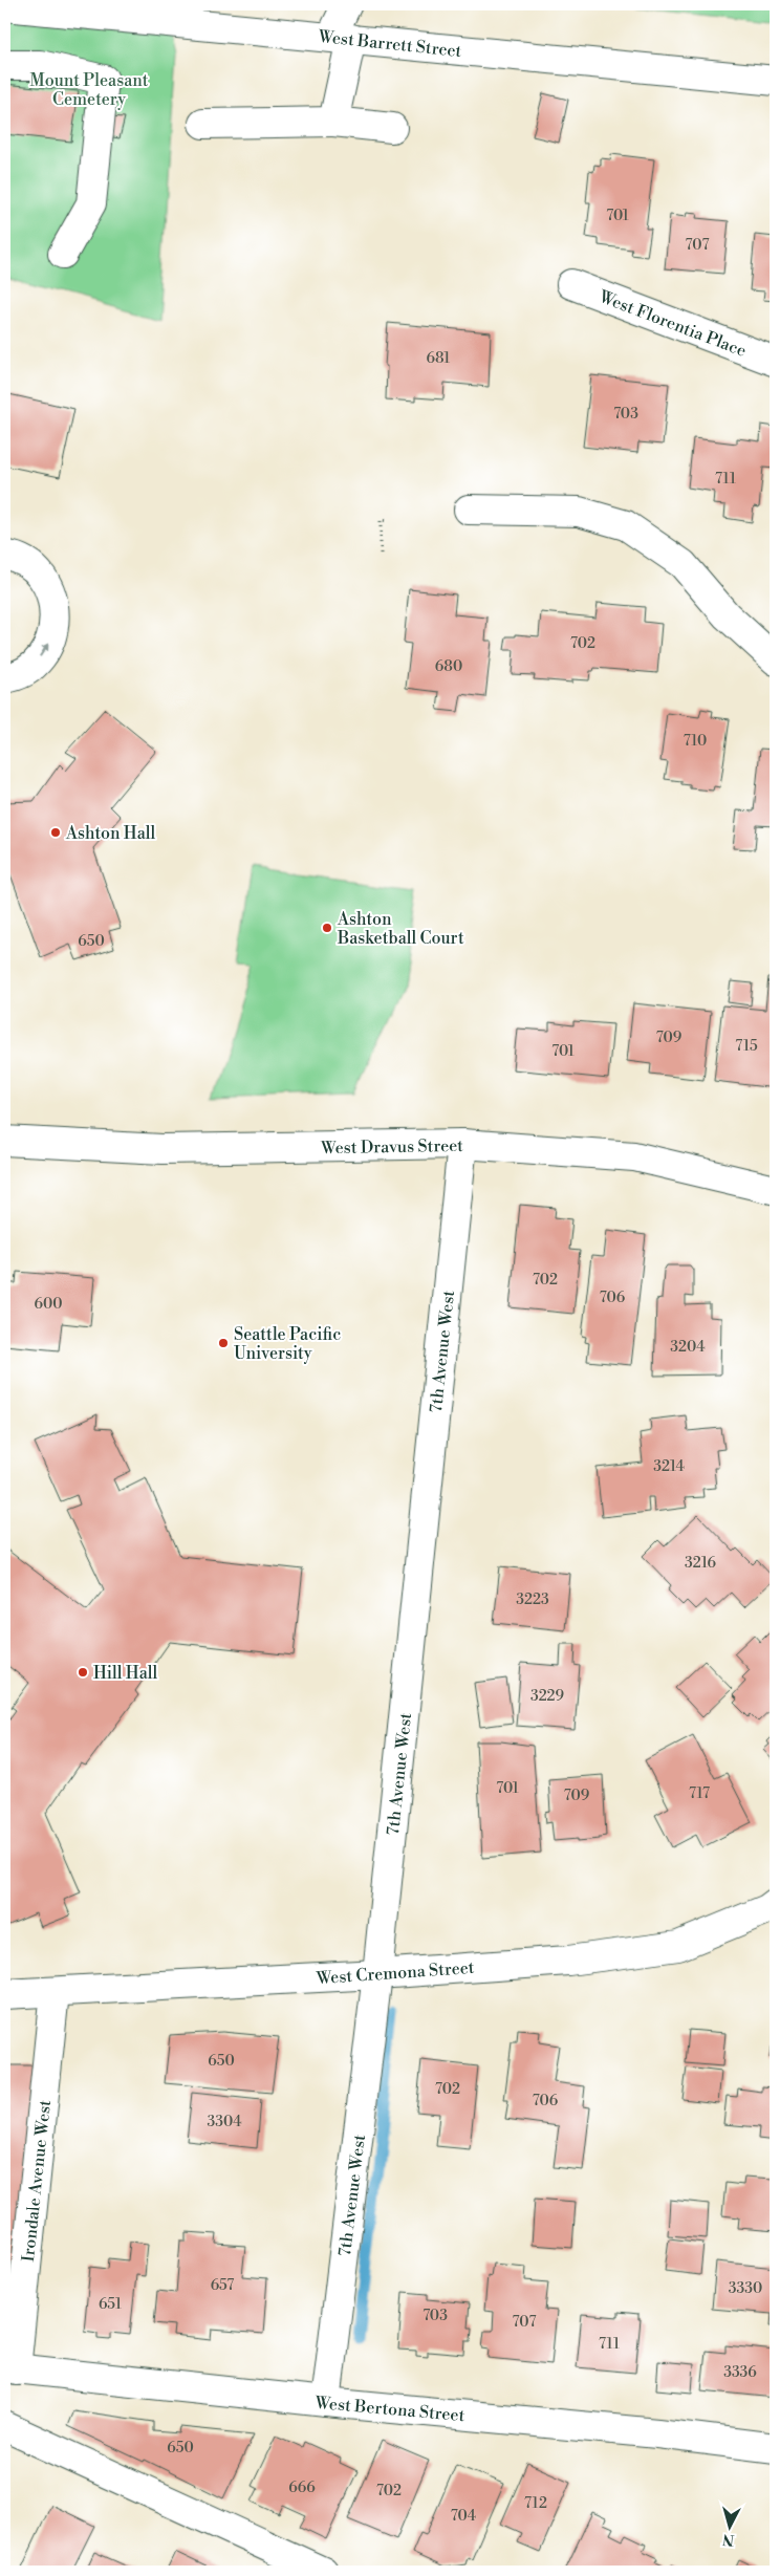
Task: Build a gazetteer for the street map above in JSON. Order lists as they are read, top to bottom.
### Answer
{
  "streets": {
    "street": [
      "West Barrett Street",
      "West Florentia Place",
      "West Dravus Street",
      "7th Avenue West",
      "West Cremona Street",
      "Irondale Avenue West",
      "West Bertona Street"
    ]
  },
  "crossings": [
    ["West Dravus Street", "7th Avenue West"],
    ["7th Avenue West", "West Cremona Street"],
    ["7th Avenue West", "West Bertona Street"],
    ["West Cremona Street", "Irondale Avenue West"],
    ["Irondale Avenue West", "West Bertona Street"]
  ],
  "parks": ["Mount Pleasant Cemetery"],
  "places": [
    "Ashton Hall",
    "Ashton Basketball Court",
    "Seattle Pacific University",
    "Hill Hall"
  ],
  "house_numbers": [
    "701",
    "707",
    "681",
    "703",
    "711",
    "702",
    "680",
    "710",
    "650",
    "709",
    "715",
    "701",
    "702",
    "706",
    "600",
    "3204",
    "3214",
    "3216",
    "3223",
    "3229",
    "701",
    "717",
    "709",
    "650",
    "702",
    "706",
    "3304",
    "657",
    "3330",
    "651",
    "703",
    "707",
    "711",
    "3336",
    "650",
    "666",
    "702",
    "712",
    "704"
  ],
  "north": "bottom"
}
